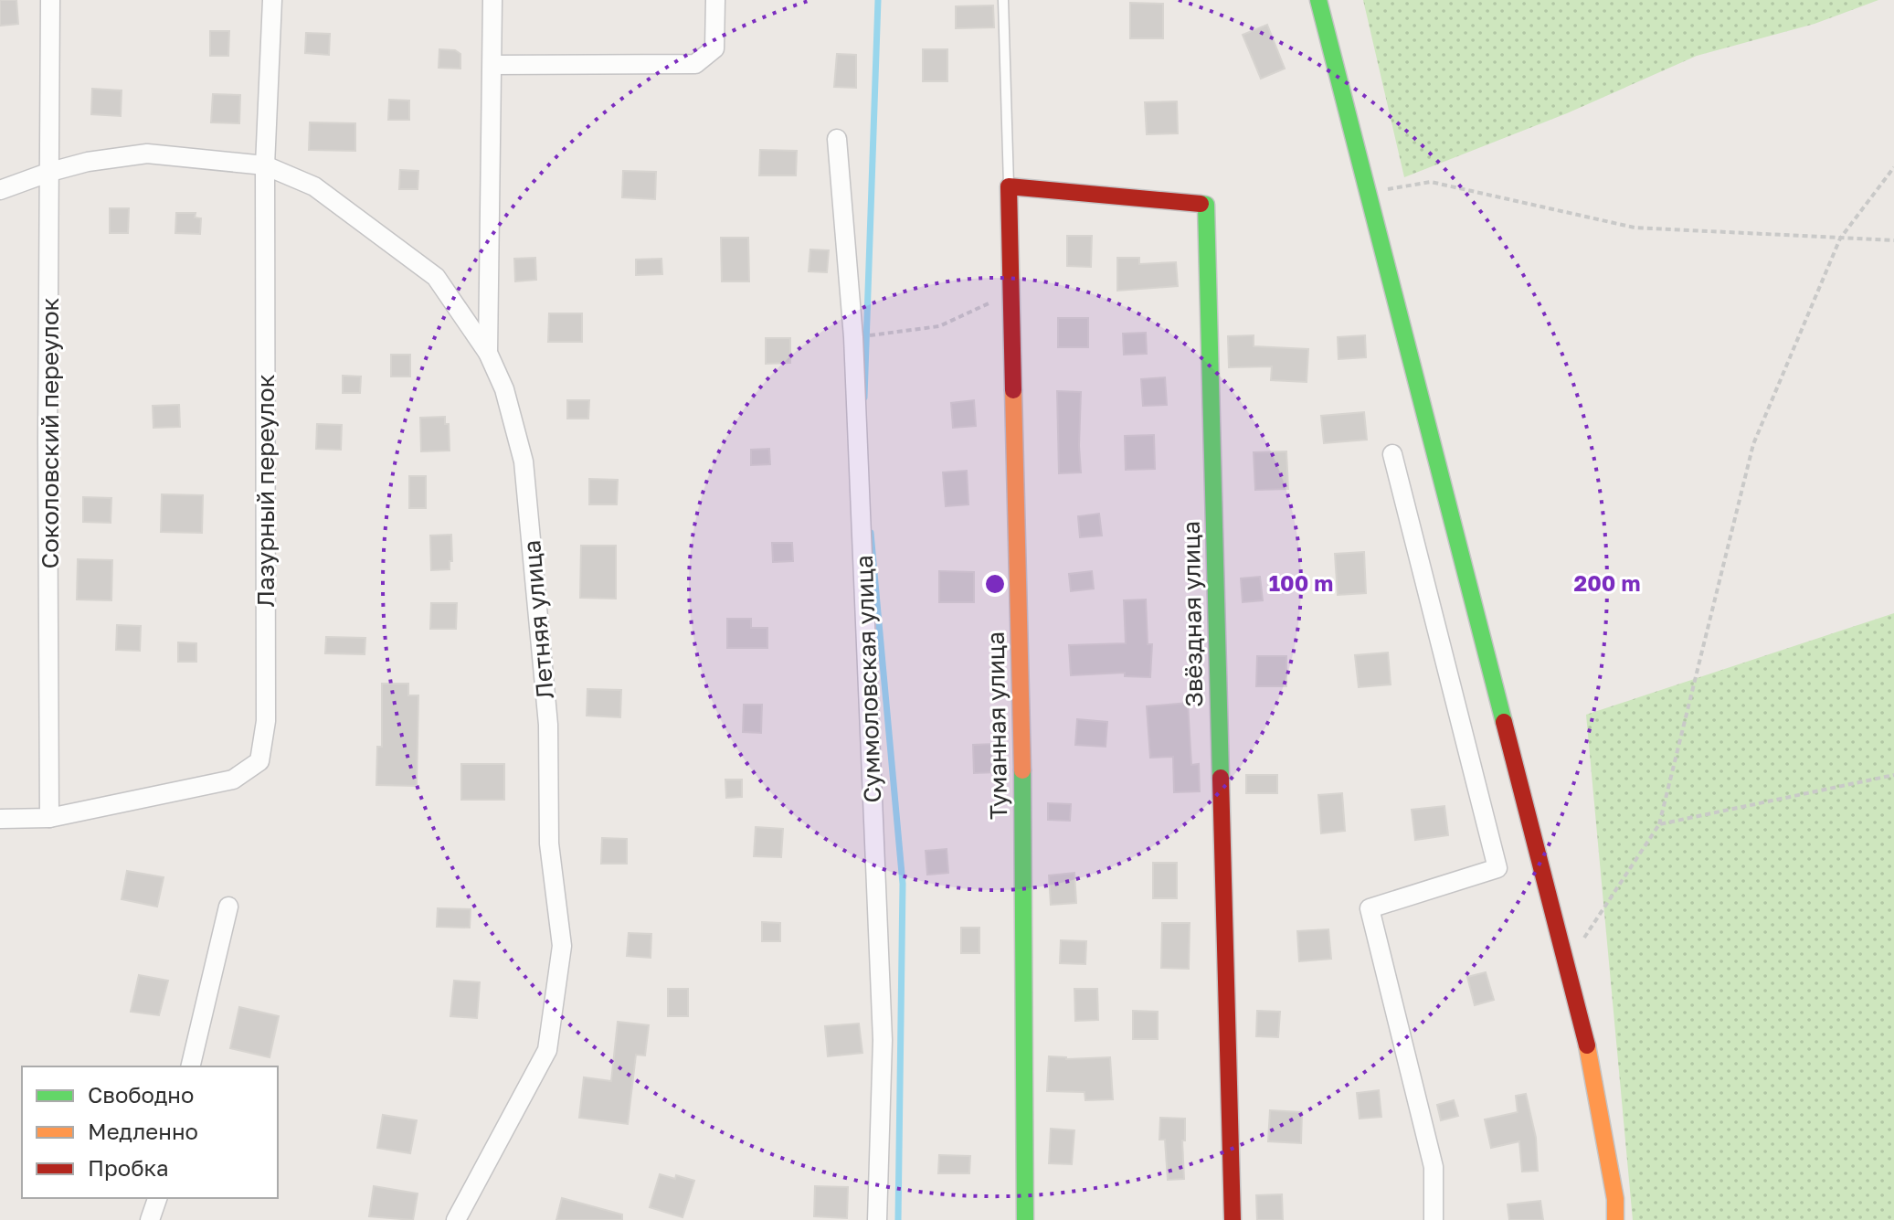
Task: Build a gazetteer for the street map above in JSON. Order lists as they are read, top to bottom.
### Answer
{
  "streets": {
    "street": [
      "Соколовский переулок",
      "Лазурный переулок",
      "Звёздная улица",
      "Летняя улица",
      "Суммоловская улица",
      "Туманная улица"
    ]
  },
  "crossings": [
    ["Соколовский переулок", "Лазурный переулок"],
    ["Звёздная улица", "Туманная улица"]
  ],
  "legend": ["Свободно", "Медленно", "Пробка"],
  "rings": ["100 m", "200 m"]
}
